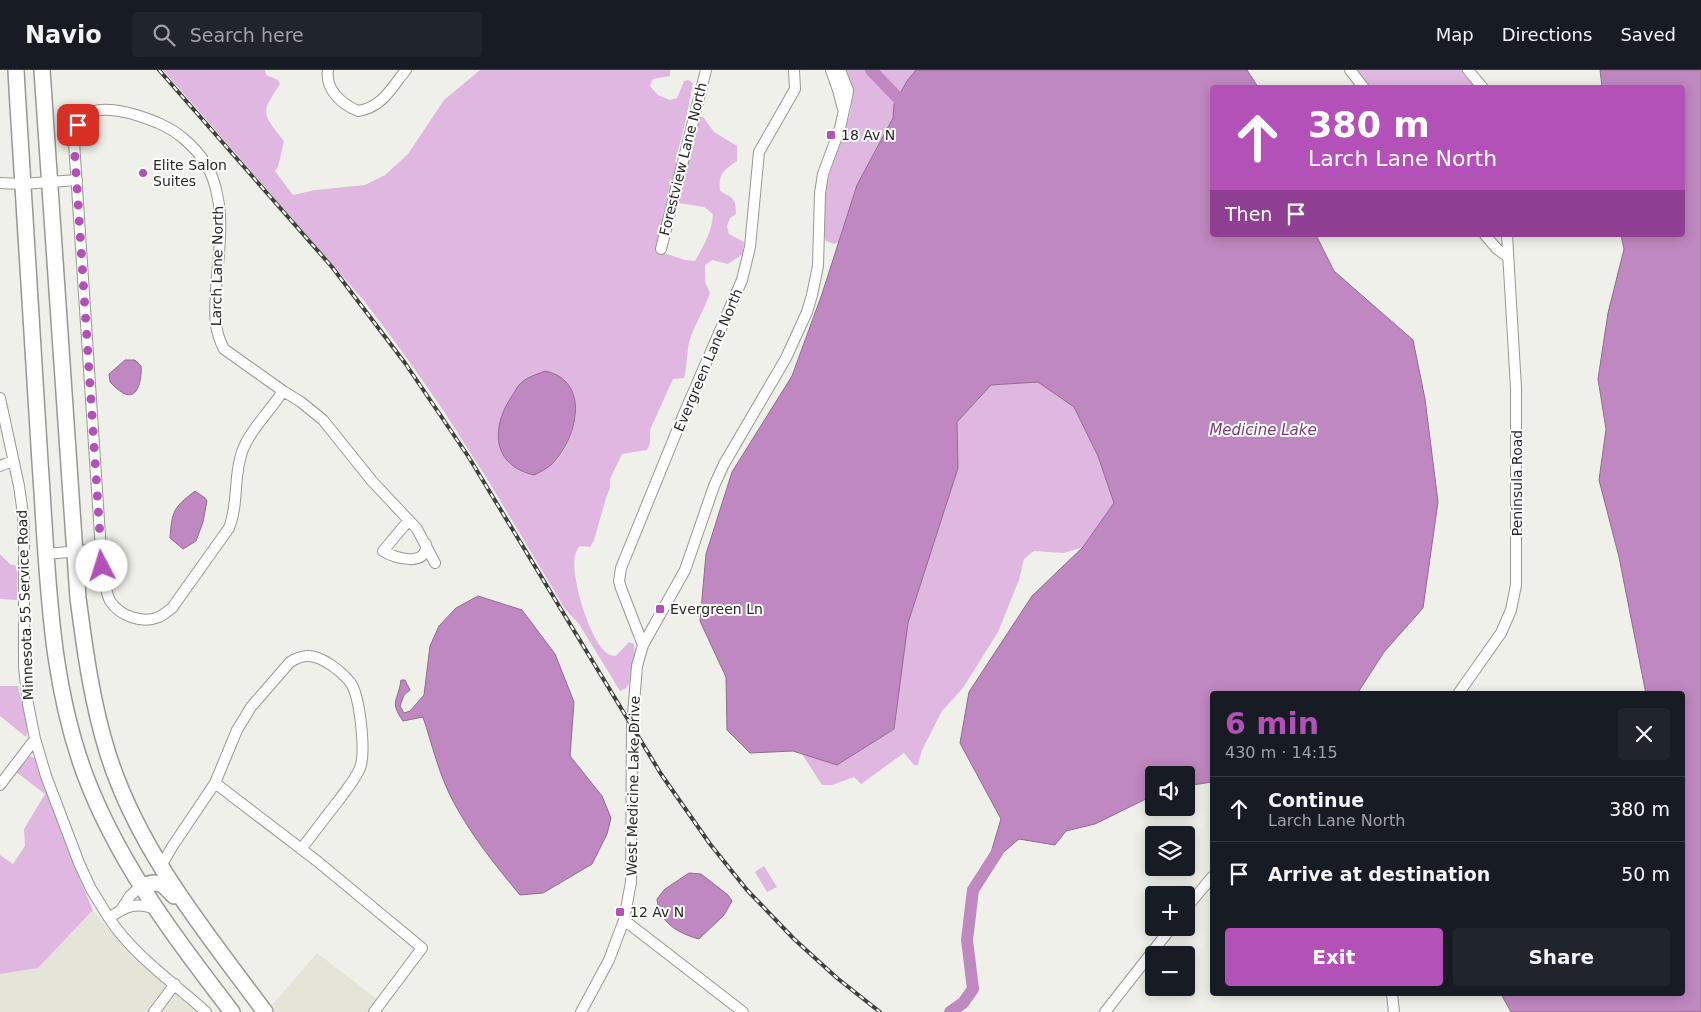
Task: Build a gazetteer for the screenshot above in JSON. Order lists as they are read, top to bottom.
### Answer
{
  "streets": {
    "street": [
      "Forestview Lane North",
      "Larch Lane North",
      "Evergreen Lane North",
      "Peninsula Road",
      "Minnesota 55 Service Road",
      "West Medicine Lake Drive"
    ]
  },
  "crossings": [
    ["Evergreen Lane North", "West Medicine Lake Drive"]
  ],
  "water": ["Medicine Lake"],
  "places": {
    "transit": ["18 Av N", "Evergreen Ln", "12 Av N"],
    "other": ["Elite Salon Suites"]
  },
  "page": {
    "header": "Navio",
    "search": "Search here",
    "nav": ["Map", "Directions", "Saved"],
    "turn": ["380 m", "Larch Lane North"],
    "then": "Then",
    "heading": ["6 min", "430 m · 14:15"],
    "map_buttons": ["+", "−"],
    "list": [
      {
        "name": "Continue",
        "note": "Larch Lane North",
        "value": "380 m"
      },
      {
        "name": "Arrive at destination",
        "value": "50 m"
      }
    ],
    "buttons": ["Exit", "Share"]
  }
}
